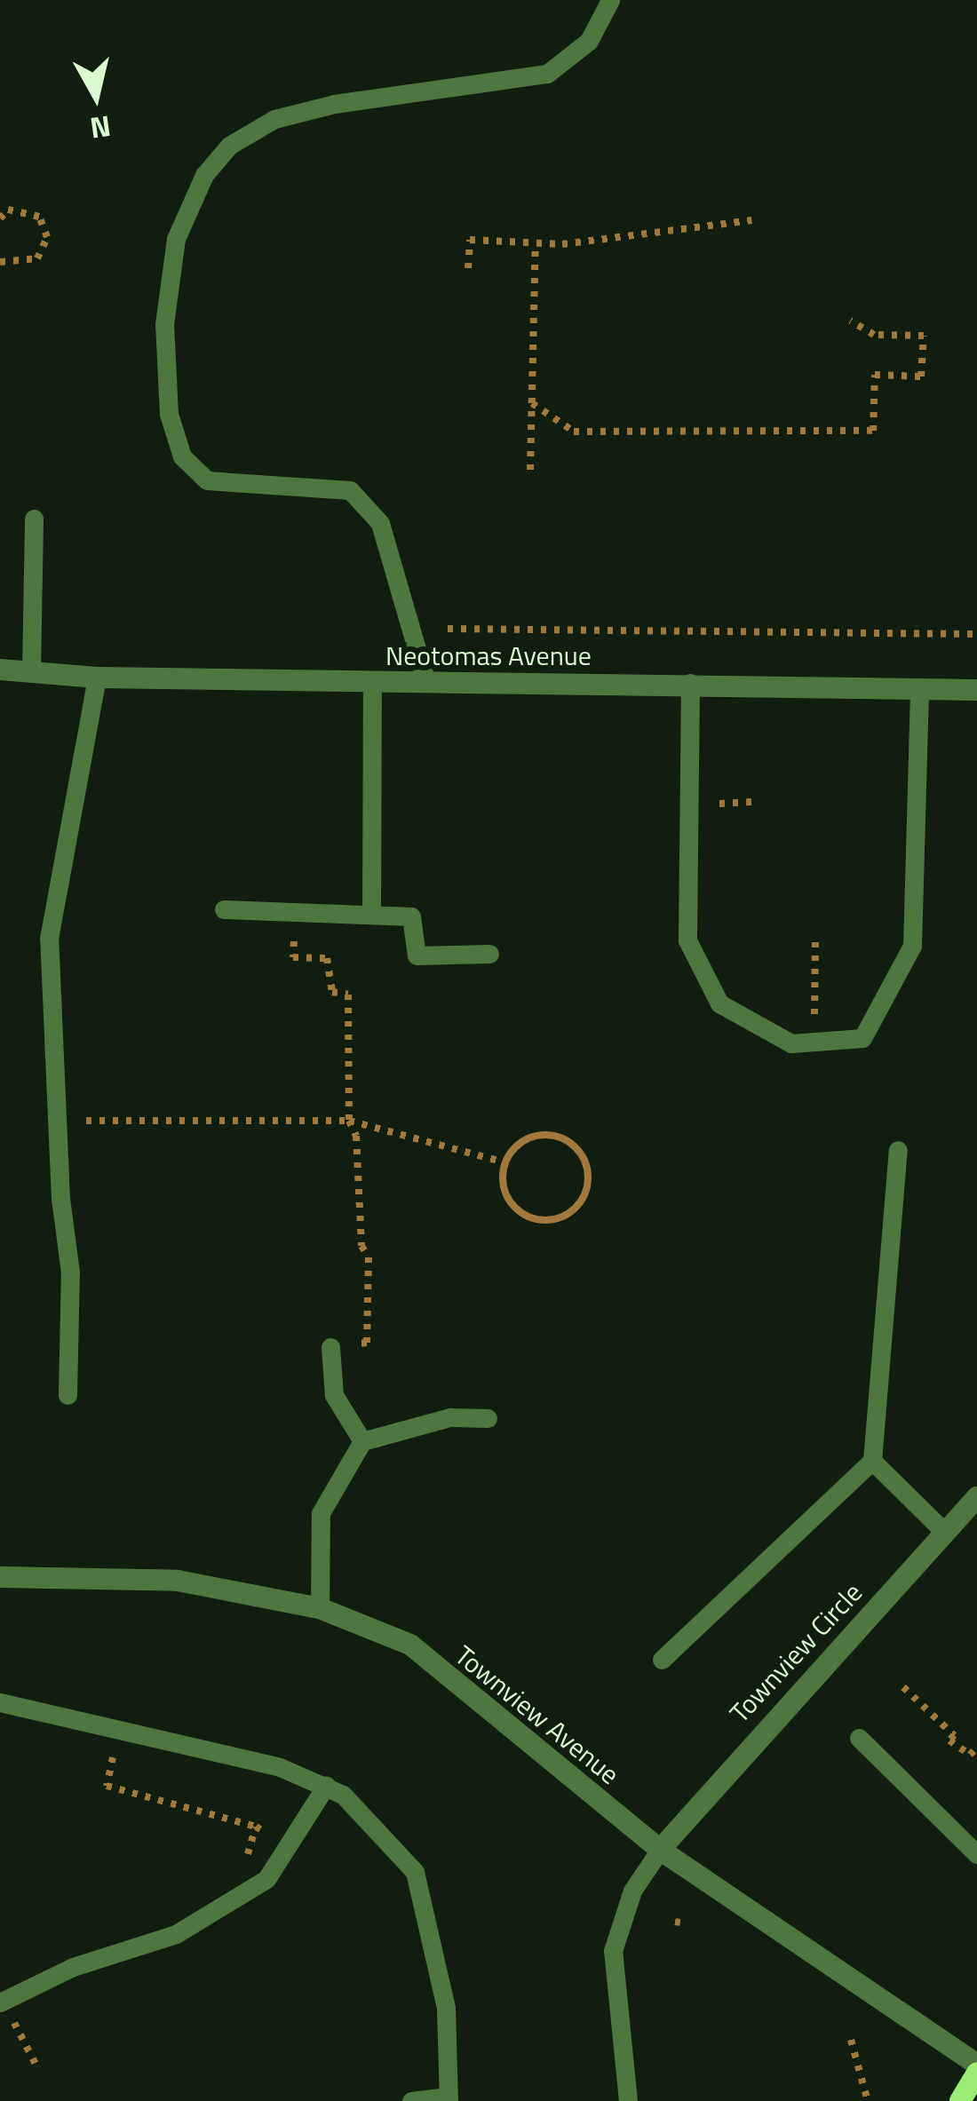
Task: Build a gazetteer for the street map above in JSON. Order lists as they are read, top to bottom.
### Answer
{
  "streets": {
    "street": ["Neotomas Avenue", "Townview Circle", "Townview Avenue"]
  },
  "crossings": [
    ["Townview Circle", "Townview Avenue"]
  ],
  "north": "bottom"
}
